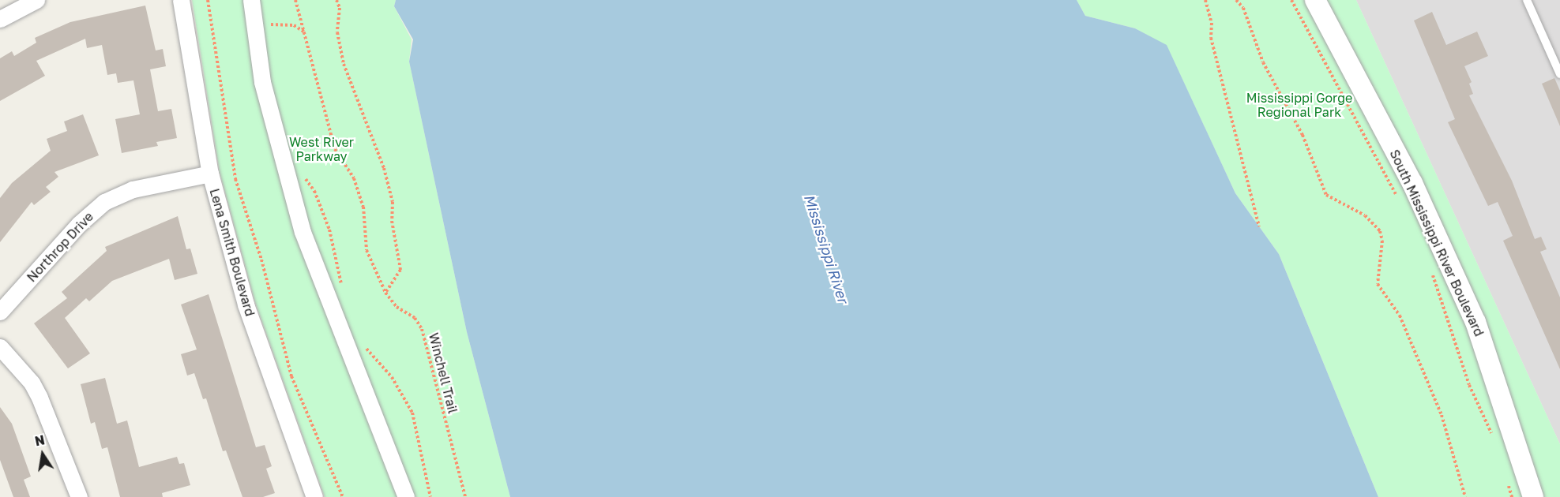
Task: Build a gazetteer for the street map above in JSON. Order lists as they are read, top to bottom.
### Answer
{
  "streets": {
    "street": ["South Mississippi River Boulevard", "Northrop Drive", "Lena Smith Boulevard"],
    "path": ["Winchell Trail"]
  },
  "crossings": [
    ["Northrop Drive", "Lena Smith Boulevard"]
  ],
  "water": ["Mississippi River"],
  "parks": ["Mississippi Gorge Regional Park", "West River Parkway"],
  "north": "top"
}
